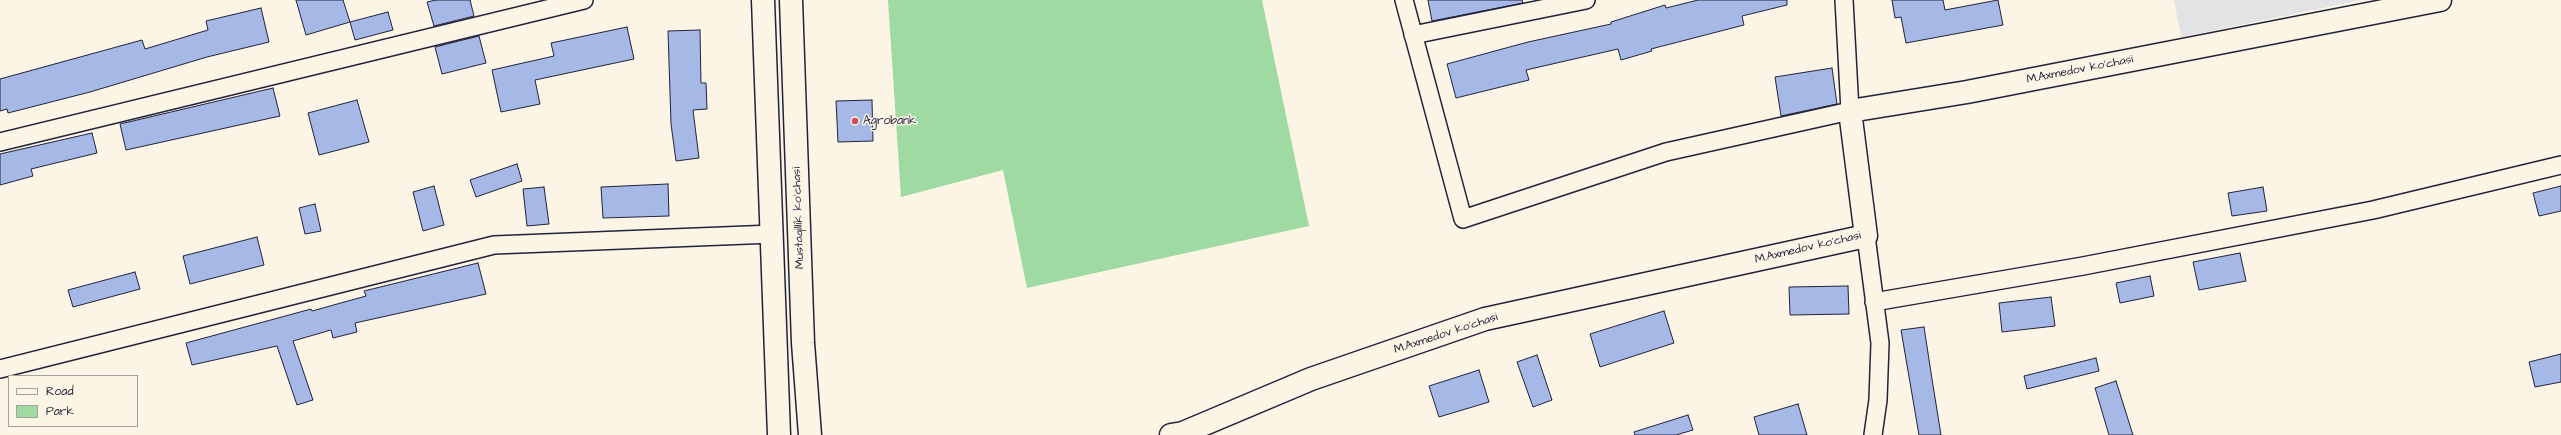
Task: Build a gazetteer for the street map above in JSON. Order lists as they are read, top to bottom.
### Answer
{
  "streets": {
    "main road": ["M.Axmedov ko'chasi", "Mustaqillik ko’chasi"]
  },
  "places": ["Agrobank"],
  "legend": ["Road", "Park"]
}
